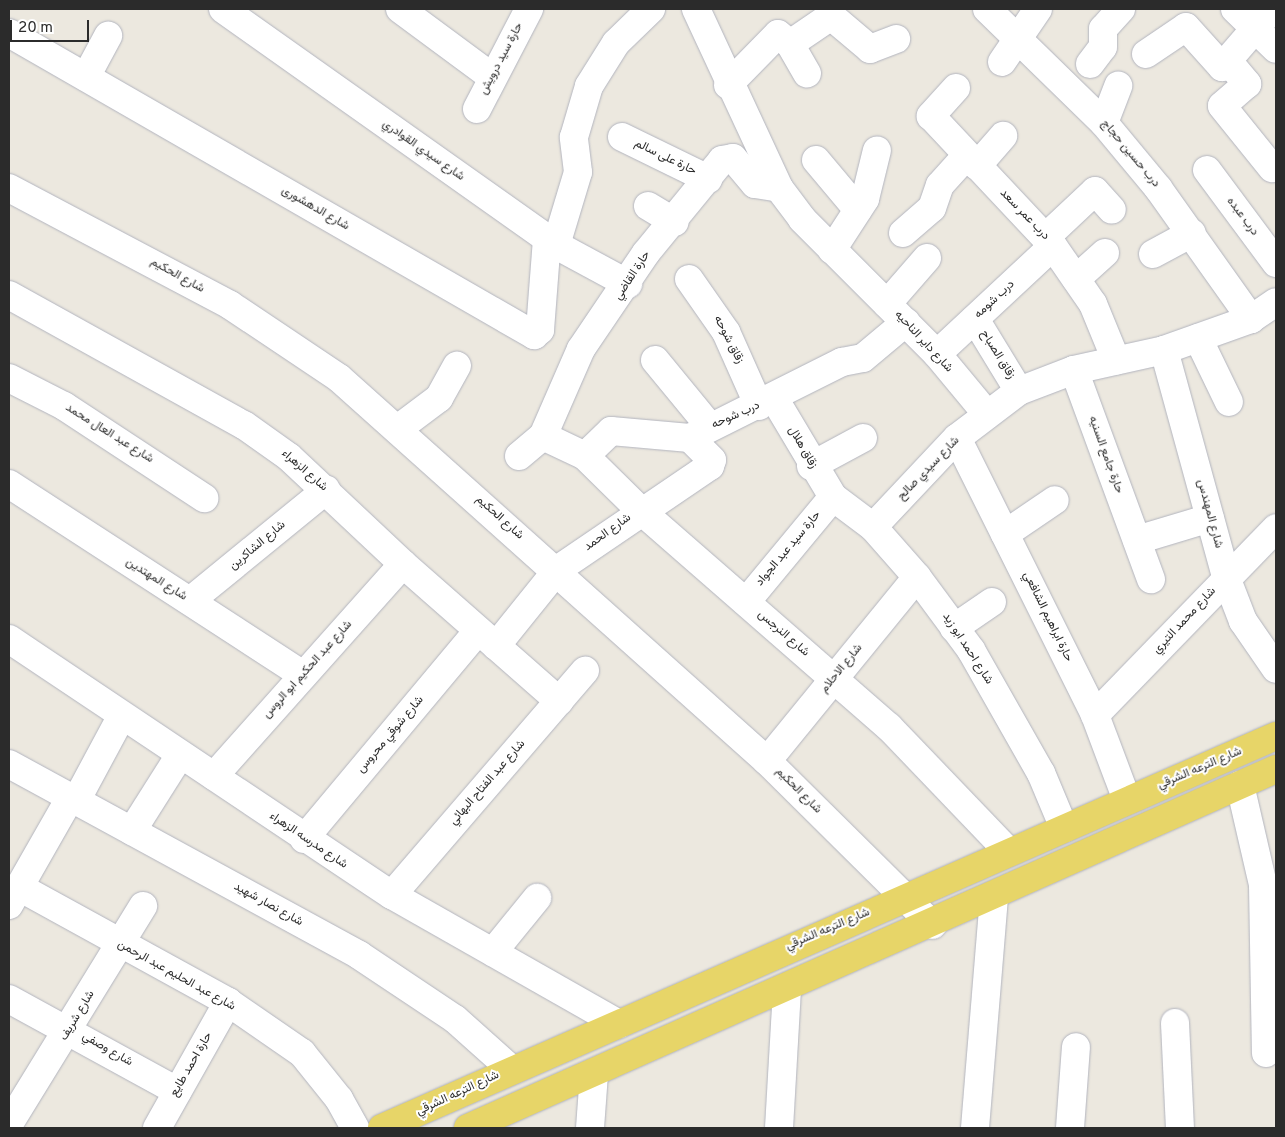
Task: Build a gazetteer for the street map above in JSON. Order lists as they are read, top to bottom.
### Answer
{
  "streets": {
    "main road": ["شارع الترعه الشرقي"],
    "street": [
      "حارة سيد درويش",
      "شارع سيدي القوادري",
      "درب حسين حجاج",
      "حارة على سالم",
      "شارع الدهشورى",
      "درب عمر سعد",
      "درب عبده",
      "شارع الحكيم",
      "حارة القاضي",
      "درب شومه",
      "زقاق شوحه",
      "شارع داير الناحيه",
      "زقاق الصباح",
      "درب شوحه",
      "شارع عبد العال محمد",
      "زقاق هلال",
      "حارة جامع السنيه",
      "شارع سيدي صالح",
      "شارع الزهراء",
      "شارع المهندس",
      "شارع الحمد",
      "شارع الشاكرين",
      "حارة سيد عبد الجواد",
      "شارع المهتدين",
      "حارة ابراهيم الشافعي",
      "شارع محمد التيري",
      "شارع النرجس",
      "شارع احمد ابو زيد",
      "شارع الاحلام",
      "شارع عبد الحكيم ابو الروس",
      "شارع شوقي محروس",
      "شارع عبد الفتاح البهائي",
      "شارع مدرسه الزهراء",
      "شارع نصار شهيد",
      "شارع عبد الحليم عبد الرحمن",
      "شارع شريف",
      "شارع وصفي",
      "حارة احمد طايع"
    ]
  },
  "crossings": [
    ["شارع سيدي القوادري", "شارع الدهشورى"],
    ["شارع سيدي القوادري", "حارة القاضي"],
    ["حارة على سالم", "حارة القاضي"],
    ["درب عمر سعد", "درب شومه"],
    ["شارع الحكيم", "شارع الحمد"],
    ["شارع الحكيم", "شارع الاحلام"],
    ["شارع الحكيم", "شارع الترعه الشرقي"],
    ["حارة القاضي", "شارع داير الناحيه"],
    ["حارة القاضي", "شارع النرجس"],
    ["درب شومه", "شارع داير الناحيه"],
    ["درب شومه", "زقاق الصباح"],
    ["زقاق شوحه", "درب شوحه"],
    ["زقاق شوحه", "زقاق هلال"],
    ["شارع داير الناحيه", "درب شوحه"],
    ["شارع داير الناحيه", "شارع سيدي صالح"],
    ["درب شوحه", "زقاق هلال"],
    ["درب شوحه", "شارع الحمد"],
    ["درب شوحه", "شارع النرجس"],
    ["زقاق هلال", "حارة سيد عبد الجواد"],
    ["زقاق هلال", "شارع احمد ابو زيد"],
    ["شارع سيدي صالح", "حارة ابراهيم الشافعي"],
    ["شارع سيدي صالح", "شارع احمد ابو زيد"],
    ["شارع الزهراء", "شارع الحمد"],
    ["شارع الزهراء", "شارع الشاكرين"],
    ["شارع الزهراء", "شارع عبد الحكيم ابو الروس"],
    ["شارع الزهراء", "شارع شوقي محروس"],
    ["شارع الزهراء", "شارع عبد الفتاح البهائي"],
    ["شارع المهندس", "شارع محمد التيري"],
    ["شارع الحمد", "شارع النرجس"],
    ["شارع الحمد", "شارع شوقي محروس"],
    ["شارع الشاكرين", "شارع المهتدين"],
    ["حارة سيد عبد الجواد", "شارع النرجس"],
    ["حارة سيد عبد الجواد", "شارع احمد ابو زيد"],
    ["شارع المهتدين", "شارع عبد الحكيم ابو الروس"],
    ["حارة ابراهيم الشافعي", "شارع محمد التيري"],
    ["حارة ابراهيم الشافعي", "شارع الترعه الشرقي"],
    ["شارع النرجس", "شارع الاحلام"],
    ["شارع النرجس", "شارع الترعه الشرقي"],
    ["شارع احمد ابو زيد", "شارع الاحلام"],
    ["شارع احمد ابو زيد", "شارع الترعه الشرقي"],
    ["شارع عبد الحكيم ابو الروس", "شارع مدرسه الزهراء"],
    ["شارع شوقي محروس", "شارع مدرسه الزهراء"],
    ["شارع الترعه الشرقي", "شارع مدرسه الزهراء"],
    ["شارع الترعه الشرقي", "شارع نصار شهيد"],
    ["شارع عبد الفتاح البهائي", "شارع مدرسه الزهراء"],
    ["شارع عبد الحليم عبد الرحمن", "شارع شريف"],
    ["شارع عبد الحليم عبد الرحمن", "حارة احمد طايع"],
    ["شارع شريف", "شارع وصفي"],
    ["شارع وصفي", "حارة احمد طايع"]
  ],
  "scale_bar": "20 m"
}
